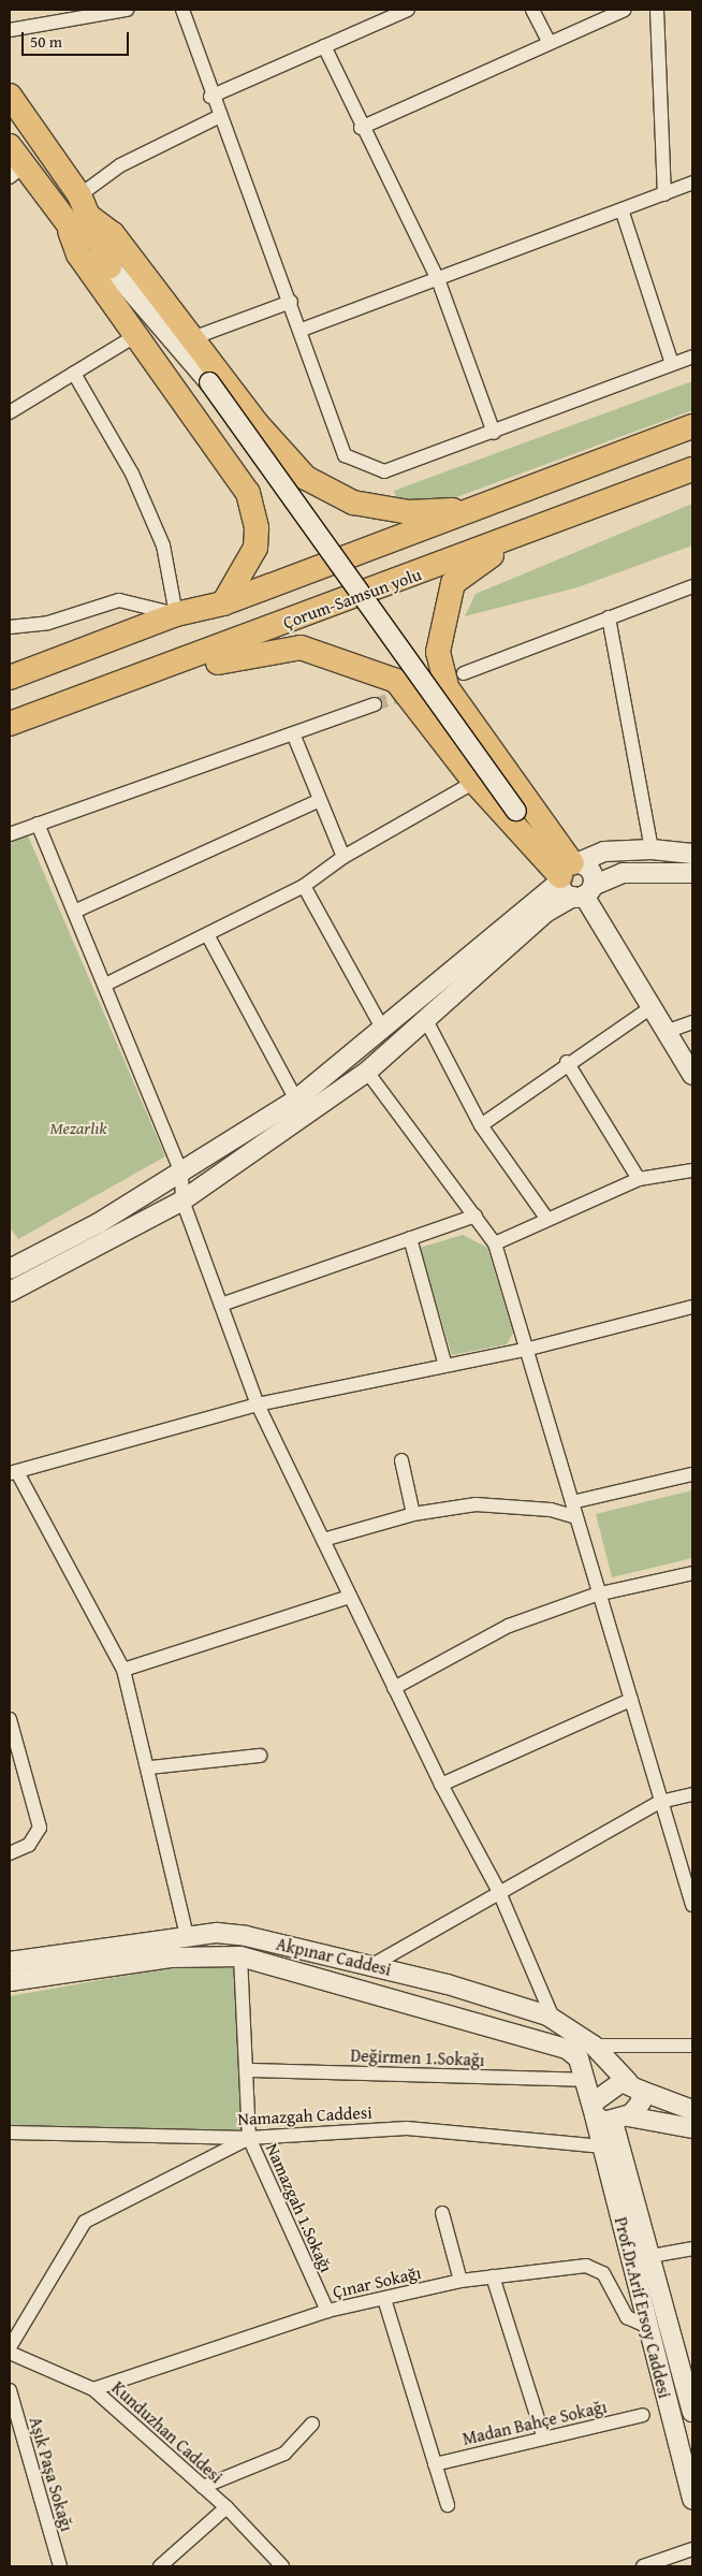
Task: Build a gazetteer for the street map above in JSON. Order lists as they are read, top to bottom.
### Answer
{
  "streets": {
    "highway": ["Çorum-Samsun yolu"],
    "main road": ["Akpınar Caddesi", "Prof.Dr.Arif Ersoy Caddesi"],
    "street": [
      "Değirmen 1.Sokağı",
      "Namazgah Caddesi",
      "Namazgah 1.Sokağı",
      "Çınar Sokağı",
      "Madan Bahçe Sokağı",
      "Kunduzhan Caddesi",
      "Aşık Paşa Sokağı"
    ]
  },
  "crossings": [
    ["Akpınar Caddesi", "Değirmen 1.Sokağı"],
    ["Akpınar Caddesi", "Namazgah 1.Sokağı"],
    ["Akpınar Caddesi", "Prof.Dr.Arif Ersoy Caddesi"],
    ["Değirmen 1.Sokağı", "Namazgah 1.Sokağı"],
    ["Namazgah Caddesi", "Namazgah 1.Sokağı"],
    ["Namazgah Caddesi", "Prof.Dr.Arif Ersoy Caddesi"],
    ["Namazgah 1.Sokağı", "Çınar Sokağı"],
    ["Çınar Sokağı", "Prof.Dr.Arif Ersoy Caddesi"],
    ["Çınar Sokağı", "Kunduzhan Caddesi"]
  ],
  "parks": ["Mezarlık"],
  "scale_bar": "50 m"
}
